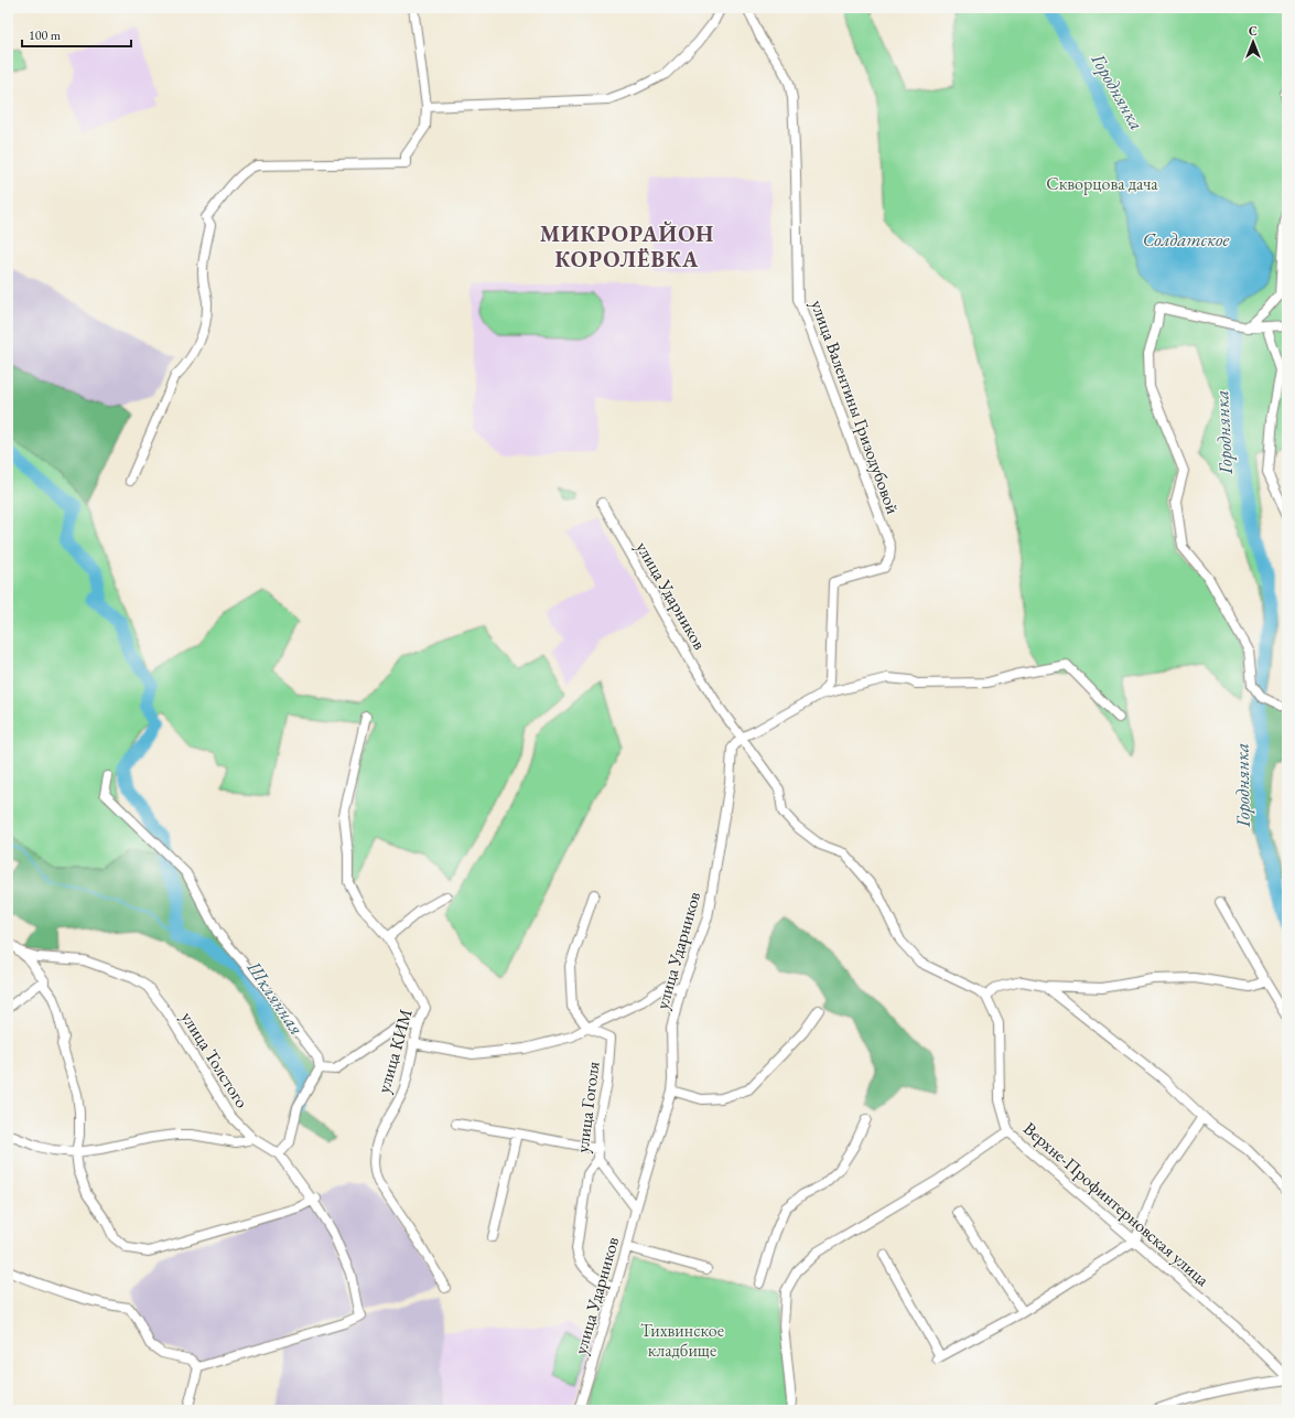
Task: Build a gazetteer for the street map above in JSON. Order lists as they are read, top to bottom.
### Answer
{
  "streets": {
    "street": [
      "улица Валентины Гризодубовой",
      "улица Ударников",
      "улица КИМ",
      "улица Толстого",
      "улица Гоголя",
      "Верхне-Профинтерновская улица"
    ]
  },
  "crossings": [
    ["улица Ударников", "улица Гоголя"]
  ],
  "districts": ["МИКРОРАЙОН КОРОЛЁВКА"],
  "water": ["Городнянка", "Солдатское", "Шклянная"],
  "parks": ["Скворцова дача", "Тихвинское кладбище"],
  "scale_bar": "100 m",
  "north": "top"
}
